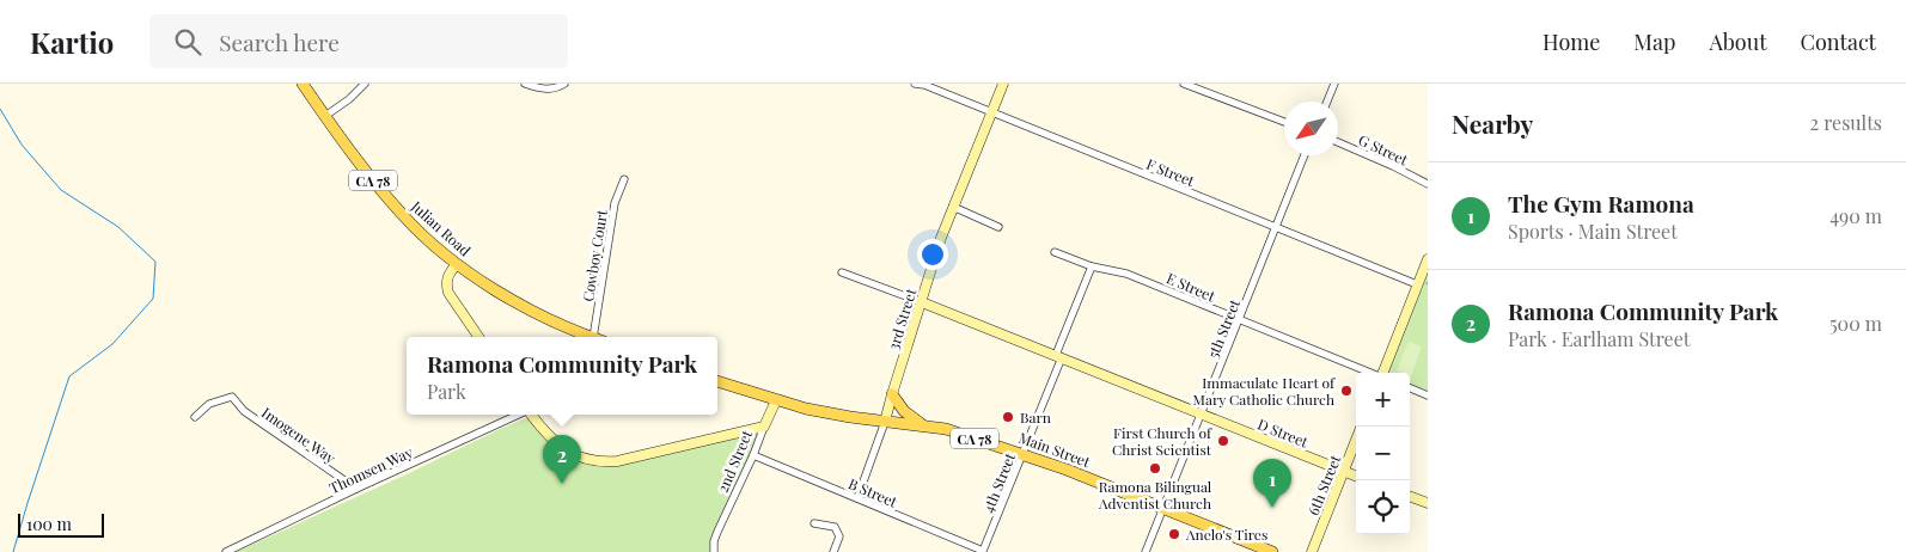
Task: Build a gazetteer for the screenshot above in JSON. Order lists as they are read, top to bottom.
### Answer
{
  "streets": {
    "main road": ["CA 78", "Julian Road", "Main Street"],
    "street": [
      "G Street",
      "F Street",
      "Cowboy Court",
      "E Street",
      "3rd Street",
      "5th Street",
      "D Street",
      "Imogene Way",
      "2nd Street",
      "Thomsen Way",
      "4th Street",
      "6th Street",
      "B Street"
    ]
  },
  "crossings": [
    ["F Street", "3rd Street"],
    ["F Street", "5th Street"],
    ["E Street", "5th Street"],
    ["E Street", "4th Street"],
    ["3rd Street", "D Street"],
    ["3rd Street", "Main Street"],
    ["3rd Street", "B Street"],
    ["5th Street", "D Street"],
    ["5th Street", "Main Street"],
    ["D Street", "4th Street"],
    ["D Street", "6th Street"],
    ["Imogene Way", "Thomsen Way"],
    ["Main Street", "2nd Street"],
    ["Main Street", "4th Street"],
    ["2nd Street", "B Street"],
    ["4th Street", "B Street"]
  ],
  "places": [
    "Immaculate Heart of Mary Catholic Church",
    "Barn",
    "First Church of Christ Scientist",
    "Ramona Bilingual Adventist Church",
    "Anelo's Tires"
  ],
  "scale_bar": "100 m",
  "north": "bottom left",
  "page": {
    "header": "Kartio",
    "search": "Search here",
    "nav": [
      "Home",
      "Map",
      "About",
      "Contact"
    ],
    "heading": ["Nearby", "2 results"],
    "list": [
      {
        "mark": "1",
        "name": "The Gym Ramona",
        "note": "Sports · Main Street",
        "value": "490 m"
      },
      {
        "mark": "2",
        "name": "Ramona Community Park",
        "note": "Park · Earlham Street",
        "value": "500 m"
      }
    ],
    "popup": ["Ramona Community Park", "Park"],
    "map_buttons": ["+", "−"],
    "pins": ["2", "1"],
    "scale": "100 m"
  }
}
